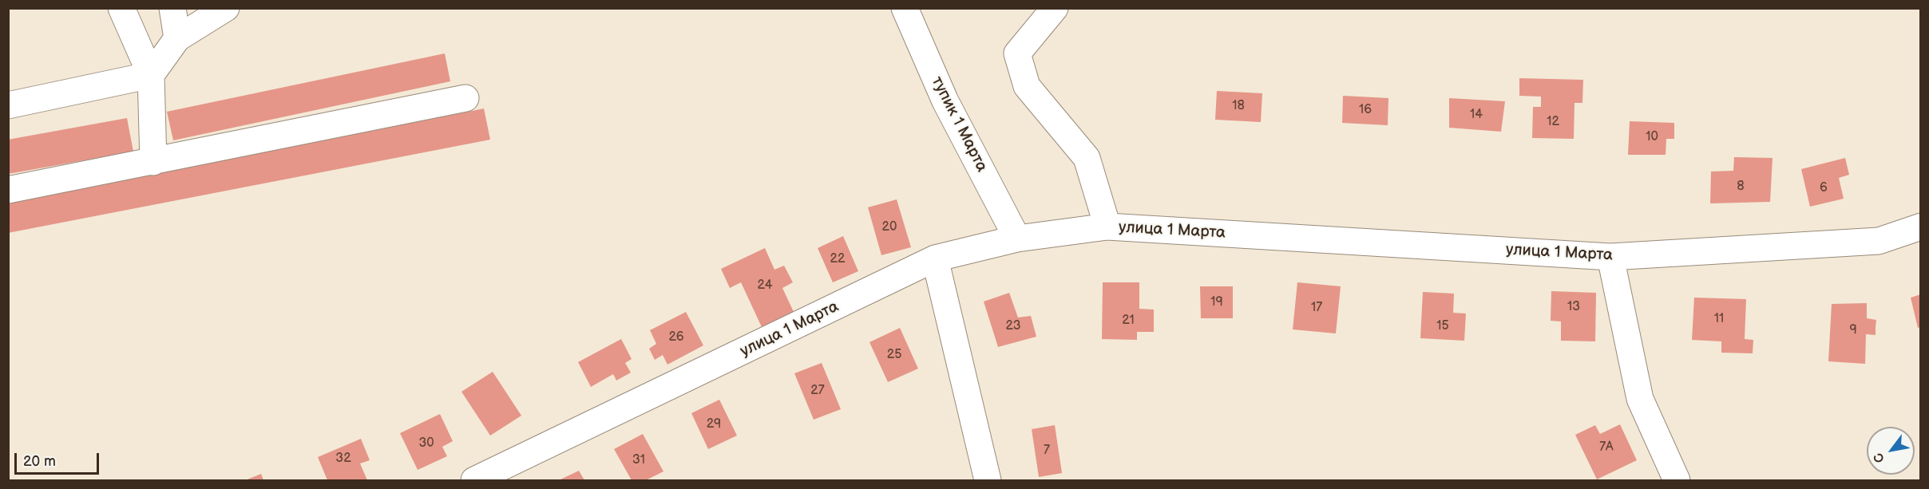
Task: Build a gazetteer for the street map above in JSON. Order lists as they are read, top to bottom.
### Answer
{
  "streets": {
    "street": ["тупик 1 Марта", "улица 1 Марта"]
  },
  "crossings": [
    ["тупик 1 Марта", "улица 1 Марта"]
  ],
  "house_numbers": [
    "18",
    "16",
    "14",
    "12",
    "10",
    "8",
    "6",
    "20",
    "22",
    "24",
    "19",
    "13",
    "17",
    "11",
    "21",
    "23",
    "15",
    "9",
    "26",
    "25",
    "27",
    "29",
    "30",
    "7А",
    "7",
    "32",
    "31"
  ],
  "scale_bar": "20 m",
  "north": "bottom left"
}
